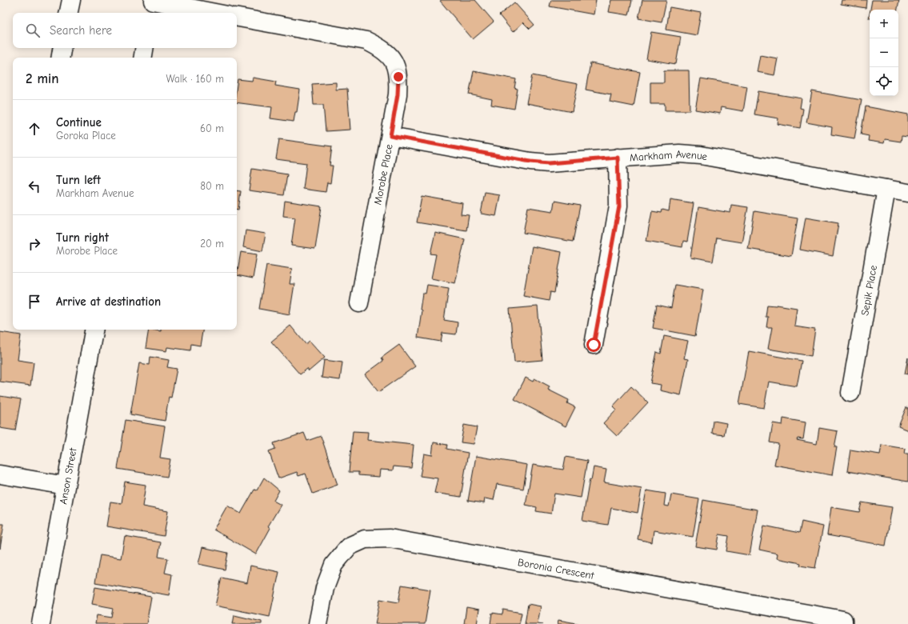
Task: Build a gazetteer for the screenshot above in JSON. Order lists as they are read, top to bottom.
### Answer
{
  "streets": {
    "street": [
      "Markham Avenue",
      "Morobe Place",
      "Sepik Place",
      "Anson Street",
      "Boronia Crescent"
    ]
  },
  "crossings": [
    ["Markham Avenue", "Morobe Place"],
    ["Markham Avenue", "Sepik Place"]
  ],
  "page": {
    "map_buttons": ["+", "−"],
    "search": "Search here",
    "heading": ["2 min", "Walk · 160 m"],
    "list": [
      ["Continue", "Goroka Place", "60 m"],
      ["Turn left", "Markham Avenue", "80 m"],
      ["Turn right", "Morobe Place", "20 m"],
      "Arrive at destination"
    ]
  }
}
